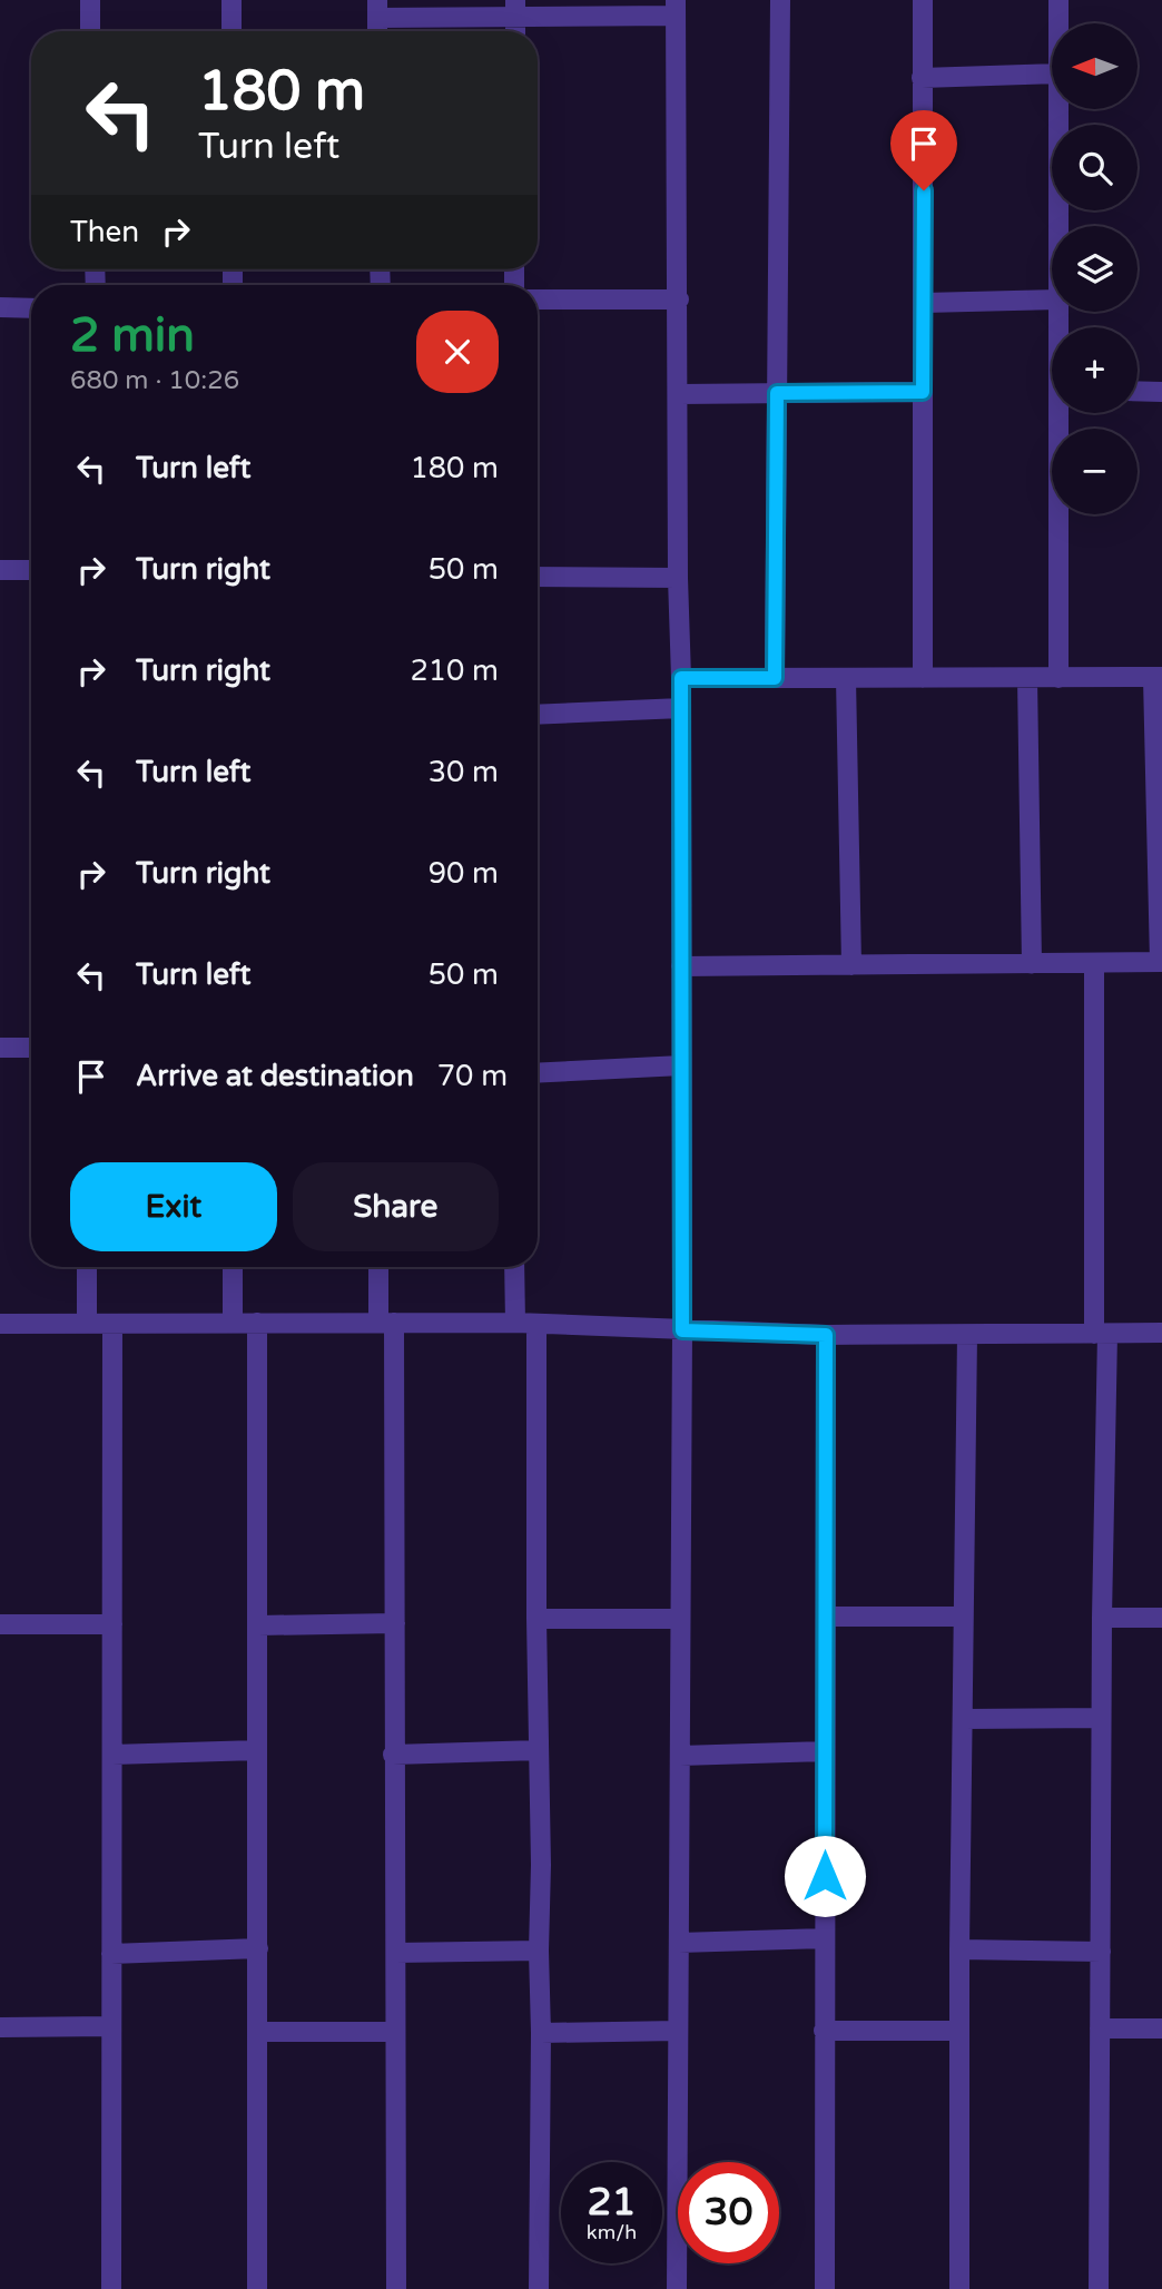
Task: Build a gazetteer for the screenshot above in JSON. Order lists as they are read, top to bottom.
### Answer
{
  "north": "left",
  "page": {
    "map_buttons": ["+", "−"],
    "turn": ["180 m", "Turn left"],
    "then": "Then",
    "heading": ["2 min", "680 m · 10:26"],
    "list": [
      {
        "name": "Turn left",
        "value": "180 m"
      },
      {
        "name": "Turn right",
        "value": "50 m"
      },
      {
        "name": "Turn right",
        "value": "210 m"
      },
      {
        "name": "Turn left",
        "value": "30 m"
      },
      {
        "name": "Turn right",
        "value": "90 m"
      },
      {
        "name": "Turn left",
        "value": "50 m"
      },
      {
        "name": "Arrive at destination",
        "value": "70 m"
      }
    ],
    "buttons": ["Exit", "Share"],
    "speed": "21 km/h",
    "limit": "30"
  }
}
